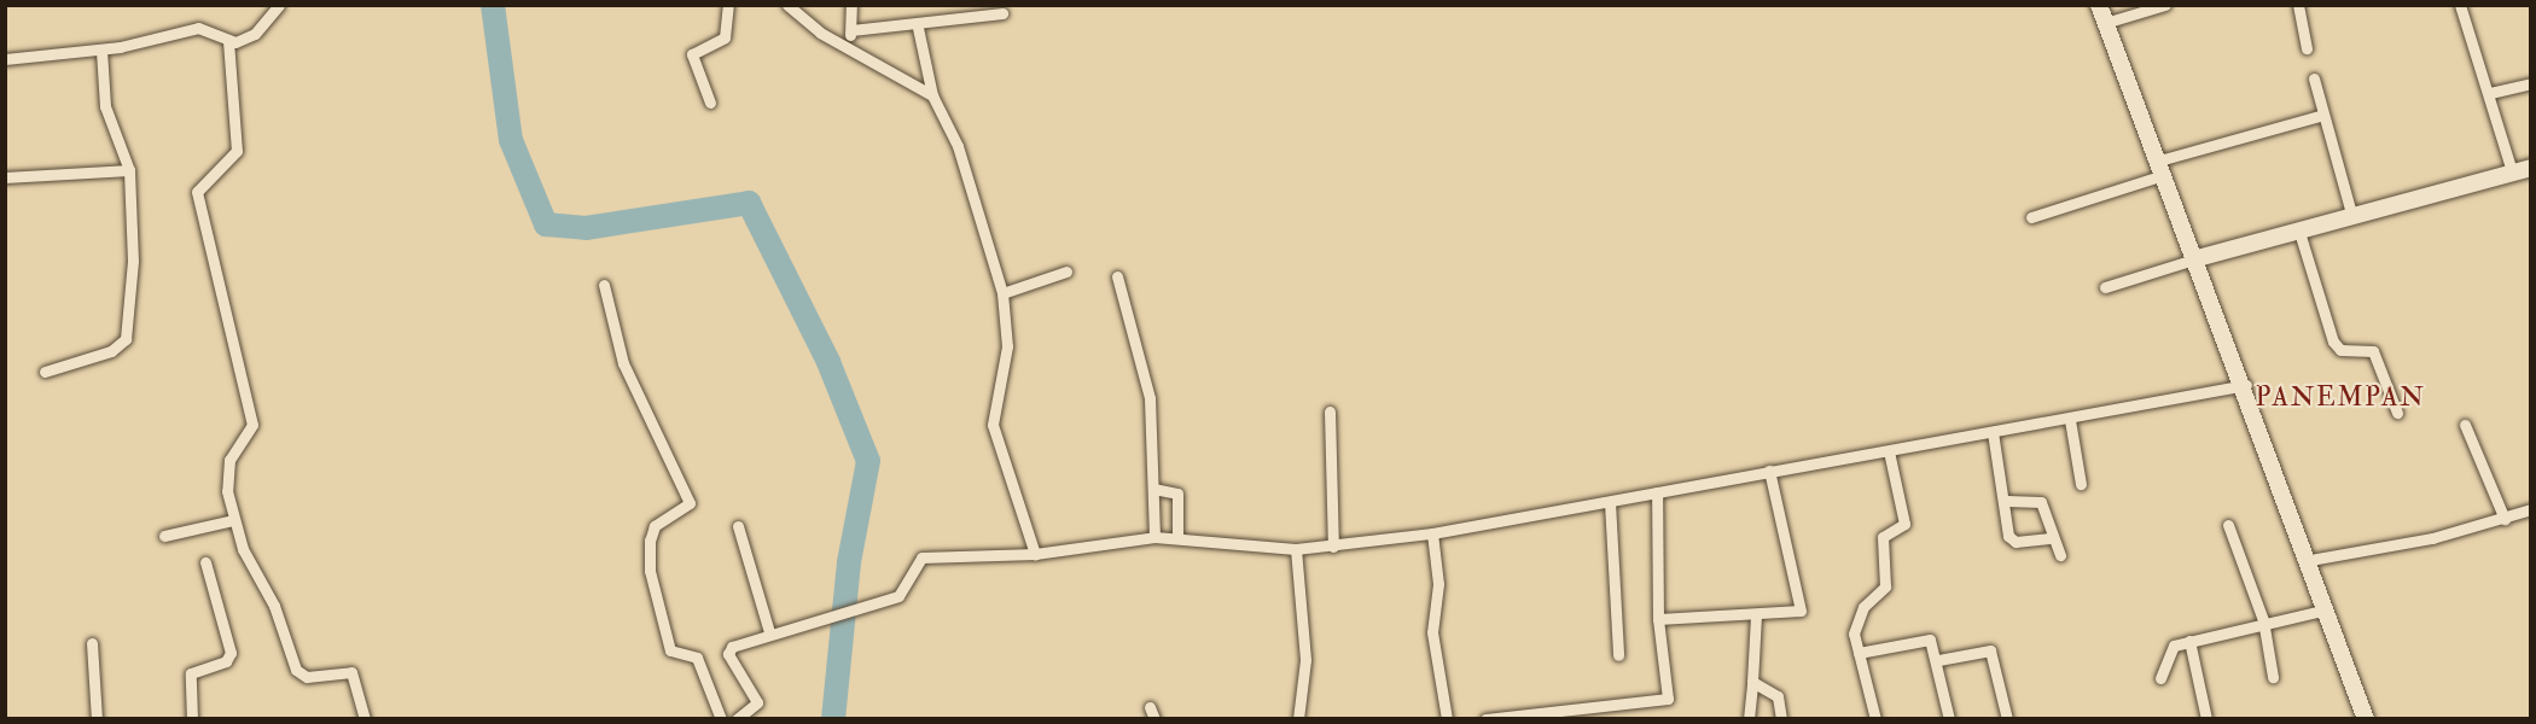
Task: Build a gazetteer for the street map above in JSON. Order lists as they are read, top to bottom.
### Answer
{
  "districts": ["PANEMPAN"]
}
